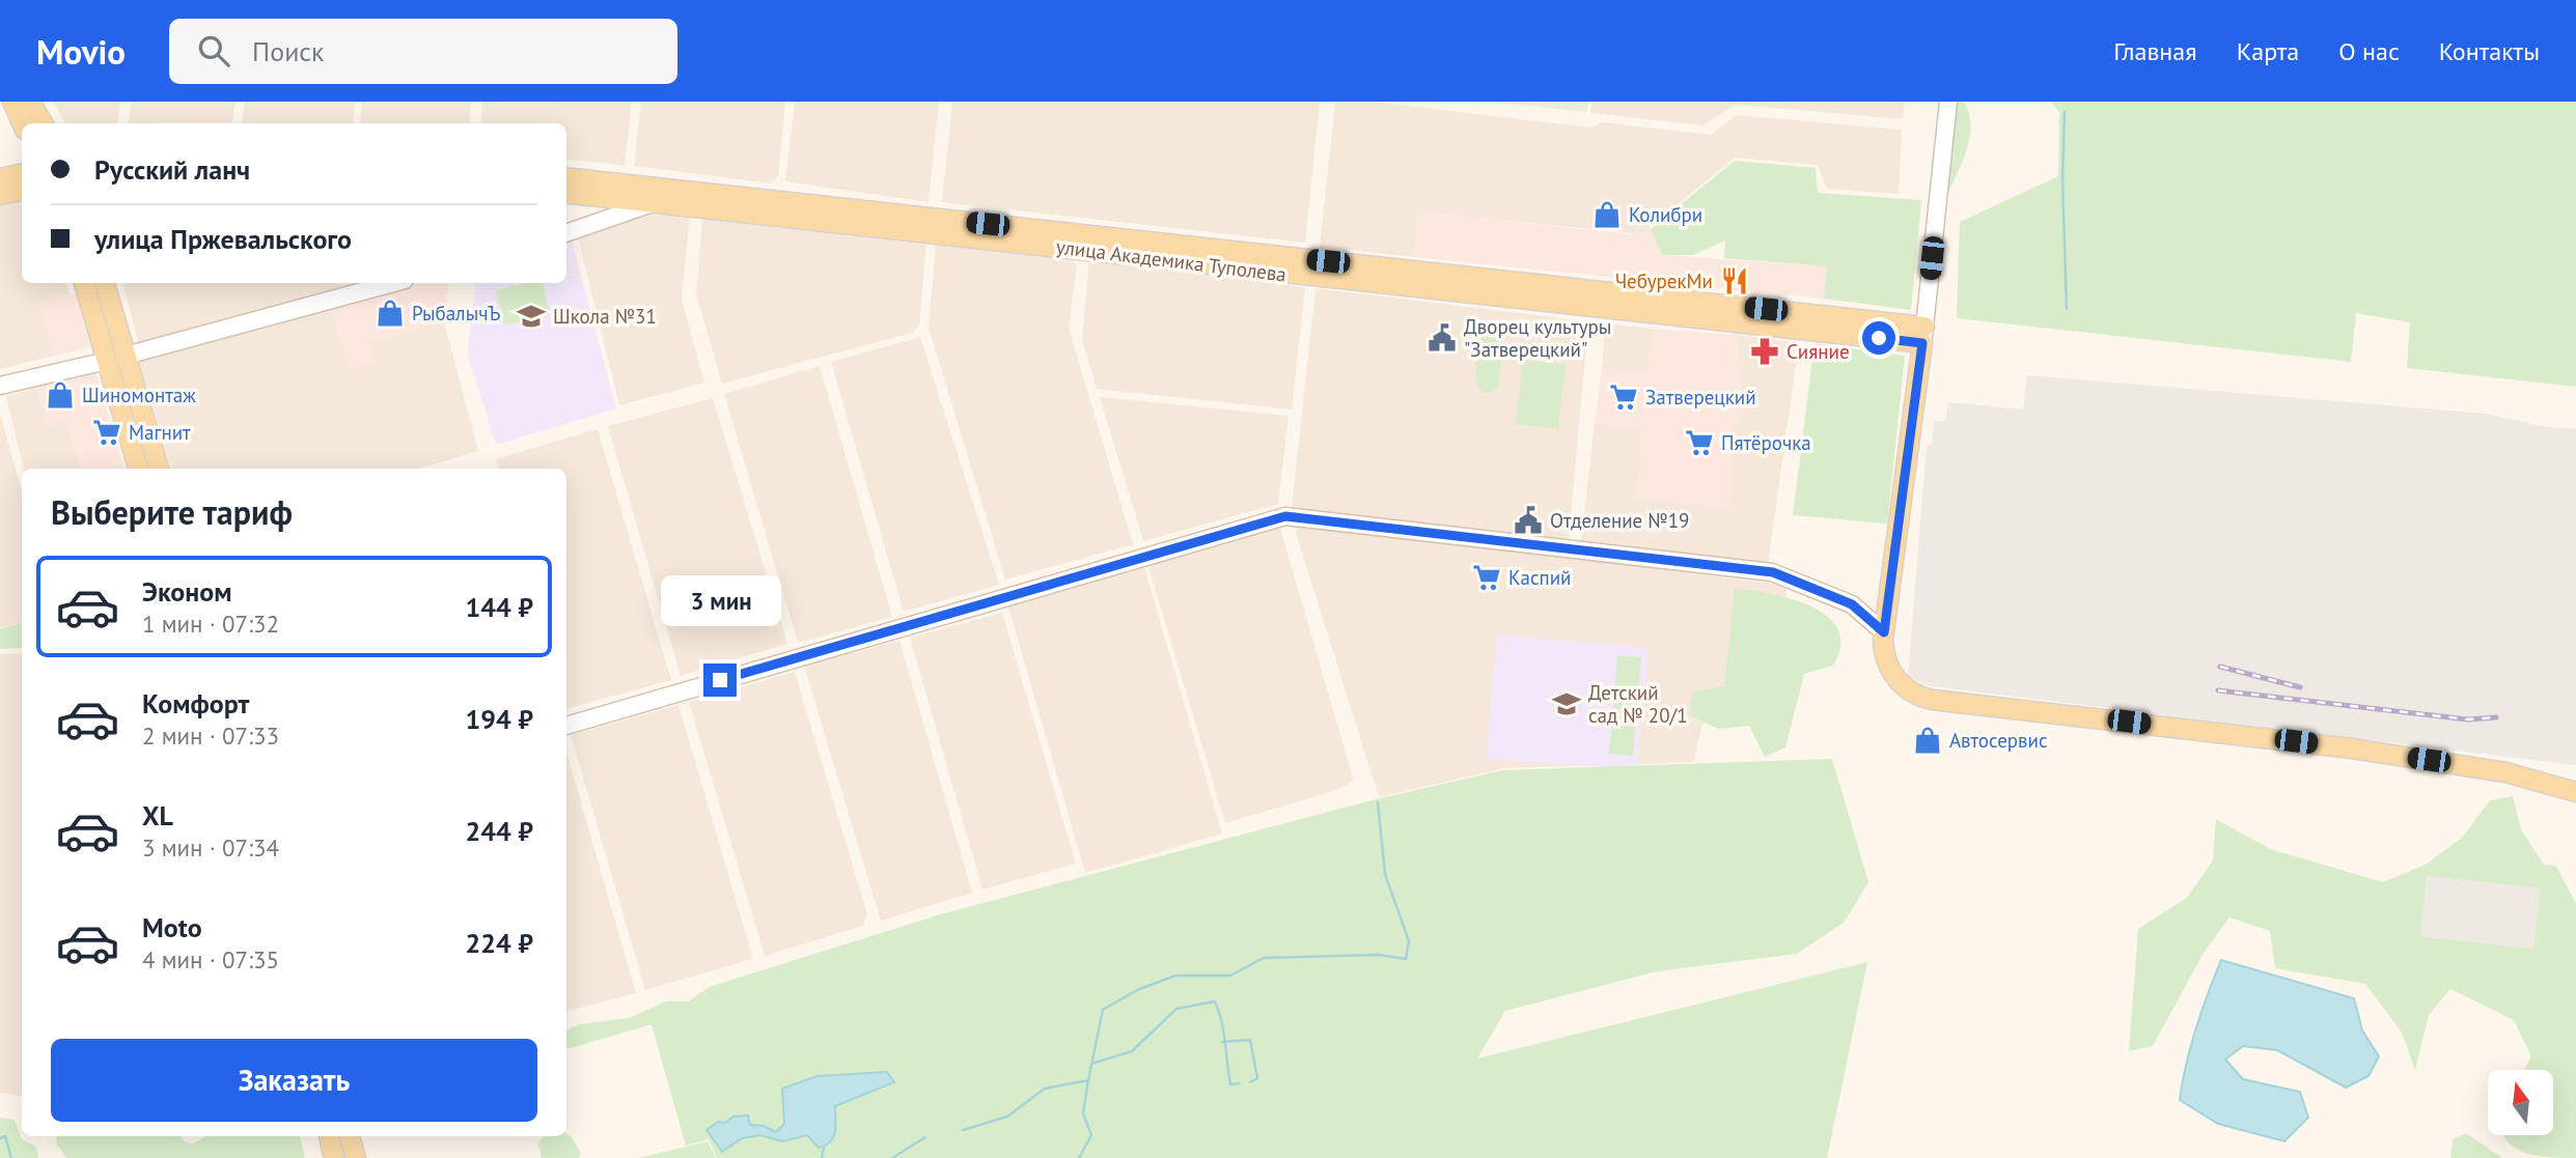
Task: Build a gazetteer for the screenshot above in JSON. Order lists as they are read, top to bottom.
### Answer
{
  "streets": {
    "main road": ["улица Академика Туполева"]
  },
  "places": {
    "shop": [
      "Колибри",
      "РыбалычЪ",
      "Шиномонтаж",
      "Автосервис"
    ],
    "restaurant": ["ЧебурекМи"],
    "school or university": ["Школа №31", "Детский сад № 20/1"],
    "public building": ["Дворец культуры \"Затверецкий\"", "Отделение №19"],
    "pharmacy": ["Сияние"],
    "supermarket": [
      "Затверецкий",
      "Магнит",
      "Пятёрочка",
      "Каспий"
    ]
  },
  "north": "top",
  "page": {
    "header": "Movio",
    "search": "Поиск",
    "nav": [
      "Главная",
      "Карта",
      "О нас",
      "Контакты"
    ],
    "banner": ["Русский ланч", "улица Пржевальского"],
    "heading": "Выберите тариф",
    "list": [
      {
        "name": "Эконом",
        "note": "1 мин · 07:32",
        "value": "144 ₽"
      },
      {
        "name": "Комфорт",
        "note": "2 мин · 07:33",
        "value": "194 ₽"
      },
      {
        "name": "XL",
        "note": "3 мин · 07:34",
        "value": "244 ₽"
      },
      {
        "name": "Moto",
        "note": "4 мин · 07:35",
        "value": "224 ₽"
      }
    ],
    "bubble": "3 мин",
    "buttons": "Заказать"
  }
}
